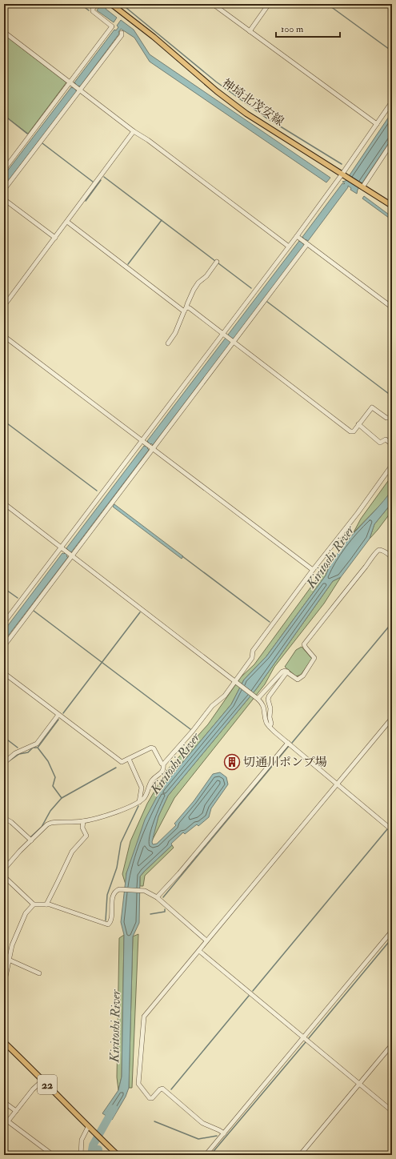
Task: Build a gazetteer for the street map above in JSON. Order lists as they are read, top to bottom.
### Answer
{
  "streets": {
    "main road": ["神埼北茂安線", "22"]
  },
  "water": ["Kiritoshi River"],
  "places": {
    "building": ["切通川ポンプ場"]
  },
  "scale_bar": "100 m"
}
